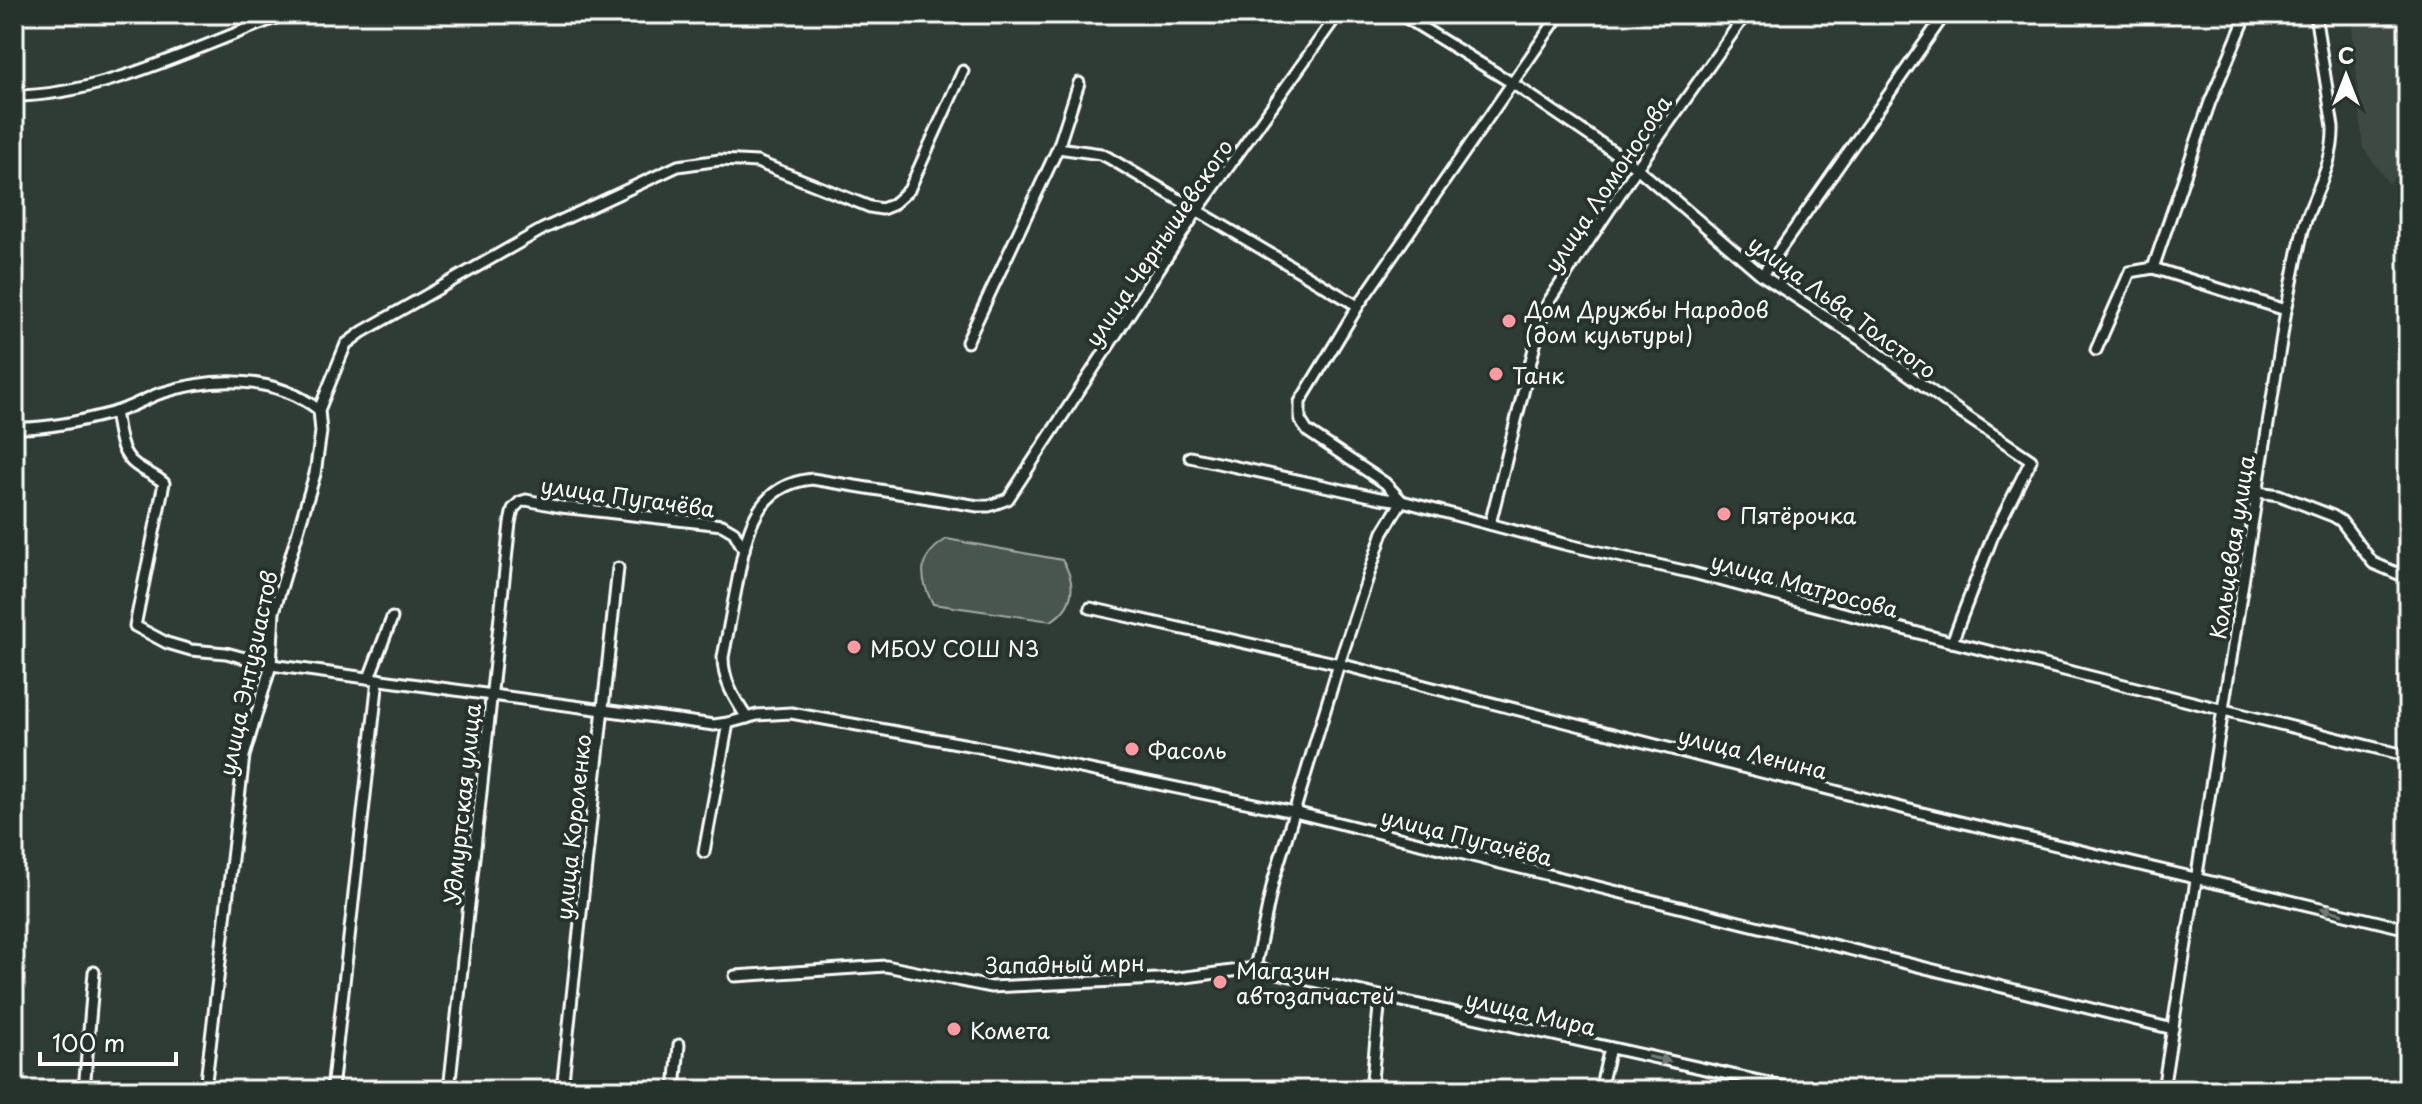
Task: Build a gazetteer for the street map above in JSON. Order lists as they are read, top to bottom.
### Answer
{
  "streets": {
    "street": [
      "улица Ломоносова",
      "улица Чернышевского",
      "улица Льва Толстого",
      "улица Пугачёва",
      "Кольцевая улица",
      "улица Матросова",
      "улица Энтузиастов",
      "улица Ленина",
      "Удмуртская улица",
      "улица Короленко",
      "Западный мрн",
      "улица Мира"
    ]
  },
  "crossings": [
    ["улица Ломоносова", "улица Льва Толстого"],
    ["улица Ломоносова", "улица Матросова"],
    ["улица Чернышевского", "улица Пугачёва"],
    ["улица Льва Толстого", "улица Матросова"],
    ["улица Пугачёва", "Кольцевая улица"],
    ["улица Пугачёва", "улица Энтузиастов"],
    ["улица Пугачёва", "Удмуртская улица"],
    ["улица Пугачёва", "улица Короленко"],
    ["Кольцевая улица", "улица Матросова"],
    ["Кольцевая улица", "улица Ленина"],
    ["Западный мрн", "улица Мира"]
  ],
  "places": [
    "Дом Дружбы Народов (дом культуры)",
    "Танк",
    "Пятёрочка",
    "МБОУ СОШ N3",
    "Фасоль",
    "Магазин автозапчастей",
    "Комета"
  ],
  "scale_bar": "100 m",
  "north": "top"
}
